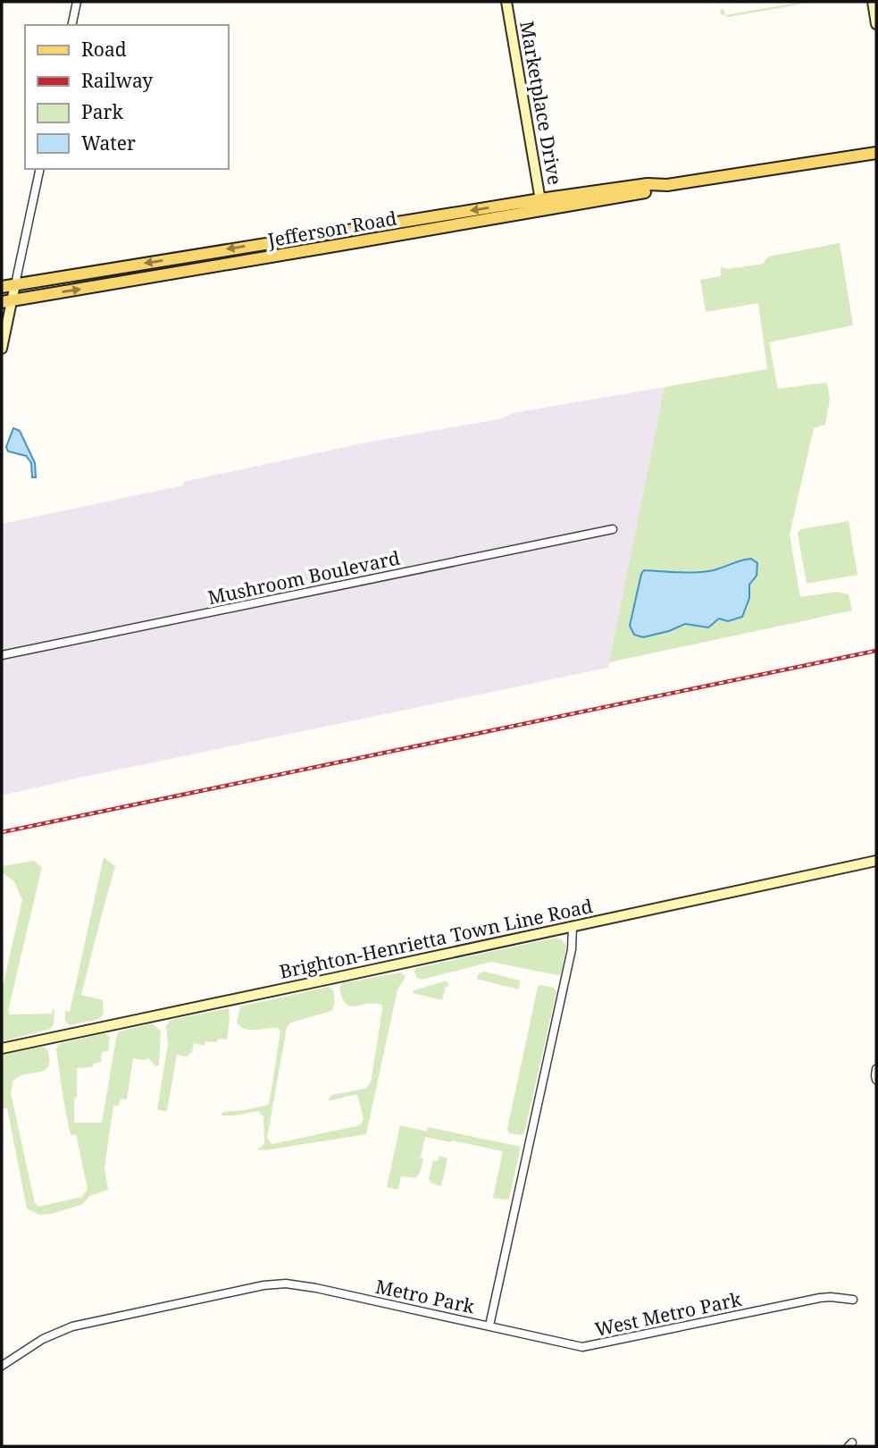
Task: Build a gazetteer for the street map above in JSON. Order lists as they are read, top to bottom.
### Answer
{
  "streets": {
    "main road": ["Jefferson Road"],
    "street": [
      "Marketplace Drive",
      "Mushroom Boulevard",
      "Brighton-Henrietta Town Line Road",
      "Metro Park",
      "West Metro Park"
    ]
  },
  "crossings": [
    ["Marketplace Drive", "Jefferson Road"],
    ["Brighton-Henrietta Town Line Road", "Metro Park"],
    ["Metro Park", "West Metro Park"]
  ],
  "legend": [
    "Road",
    "Railway",
    "Park",
    "Water"
  ]
}
